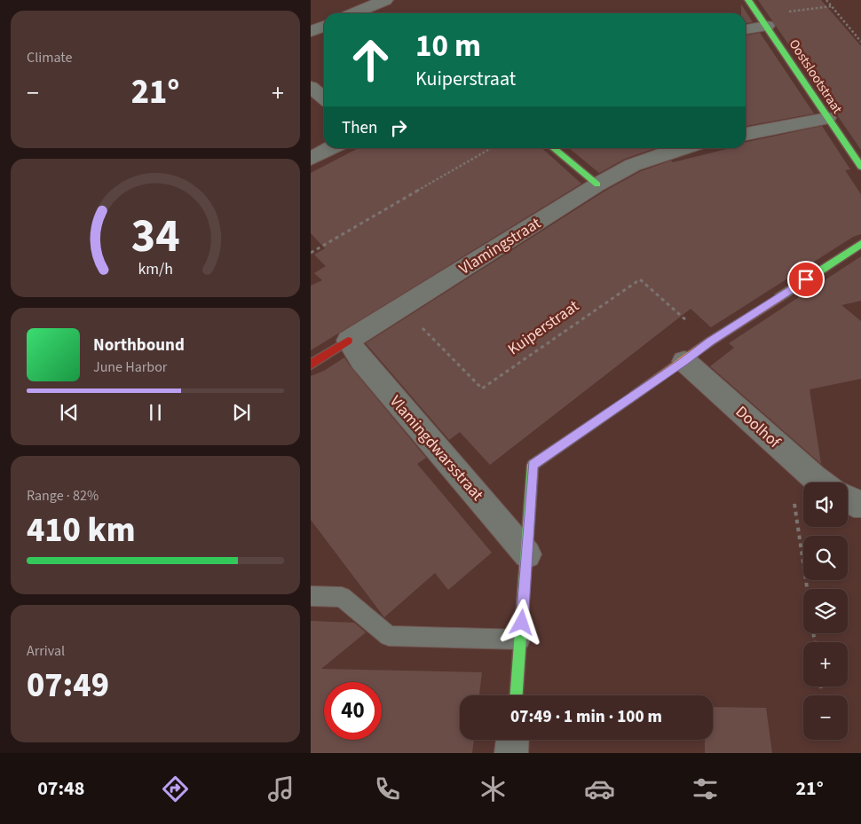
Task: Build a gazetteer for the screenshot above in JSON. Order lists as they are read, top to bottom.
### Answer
{
  "streets": {
    "street": [
      "Oostslootstraat",
      "Vlamingstraat",
      "Doolhof",
      "Vlamingdwarsstraat"
    ],
    "path": ["Kuiperstraat"]
  },
  "crossings": [
    ["Vlamingstraat", "Kuiperstraat"],
    ["Vlamingstraat", "Vlamingdwarsstraat"]
  ],
  "page": {
    "tile": [
      "Climate",
      ["Range · 82%", "410 km"],
      ["Arrival", "07:49"]
    ],
    "turn": ["10 m", "Kuiperstraat"],
    "heat": ["−", "21°", "+"],
    "then": "Then",
    "song": ["Northbound", "June Harbor"],
    "map_buttons": ["+", "−"],
    "limit": "40",
    "trip": "07:49 · 1 min · 100 m",
    "tabs": ["07:48", "21°"],
    "gauge": ["34", "km/h"]
  }
}
